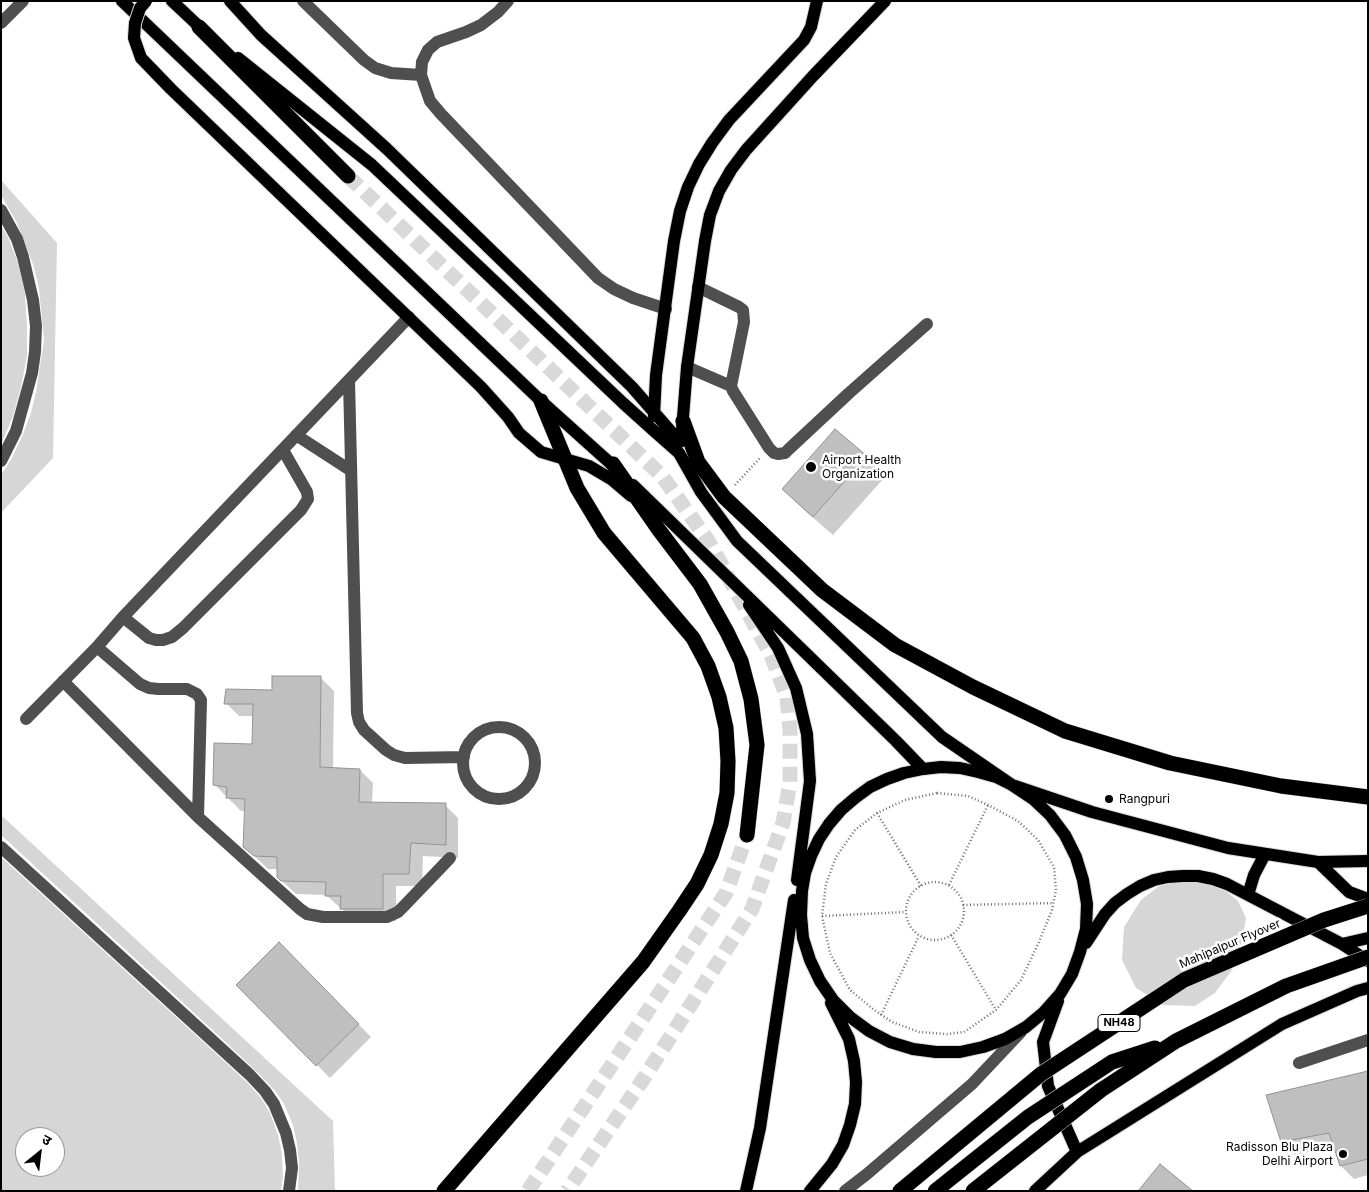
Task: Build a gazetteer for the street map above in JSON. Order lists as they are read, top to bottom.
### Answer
{
  "streets": {
    "highway": ["Mahipalpur Flyover", "NH48"]
  },
  "places": ["Airport Health Organization", "Rangpuri", "Radisson Blu Plaza Delhi Airport"],
  "north": "top right"
}
